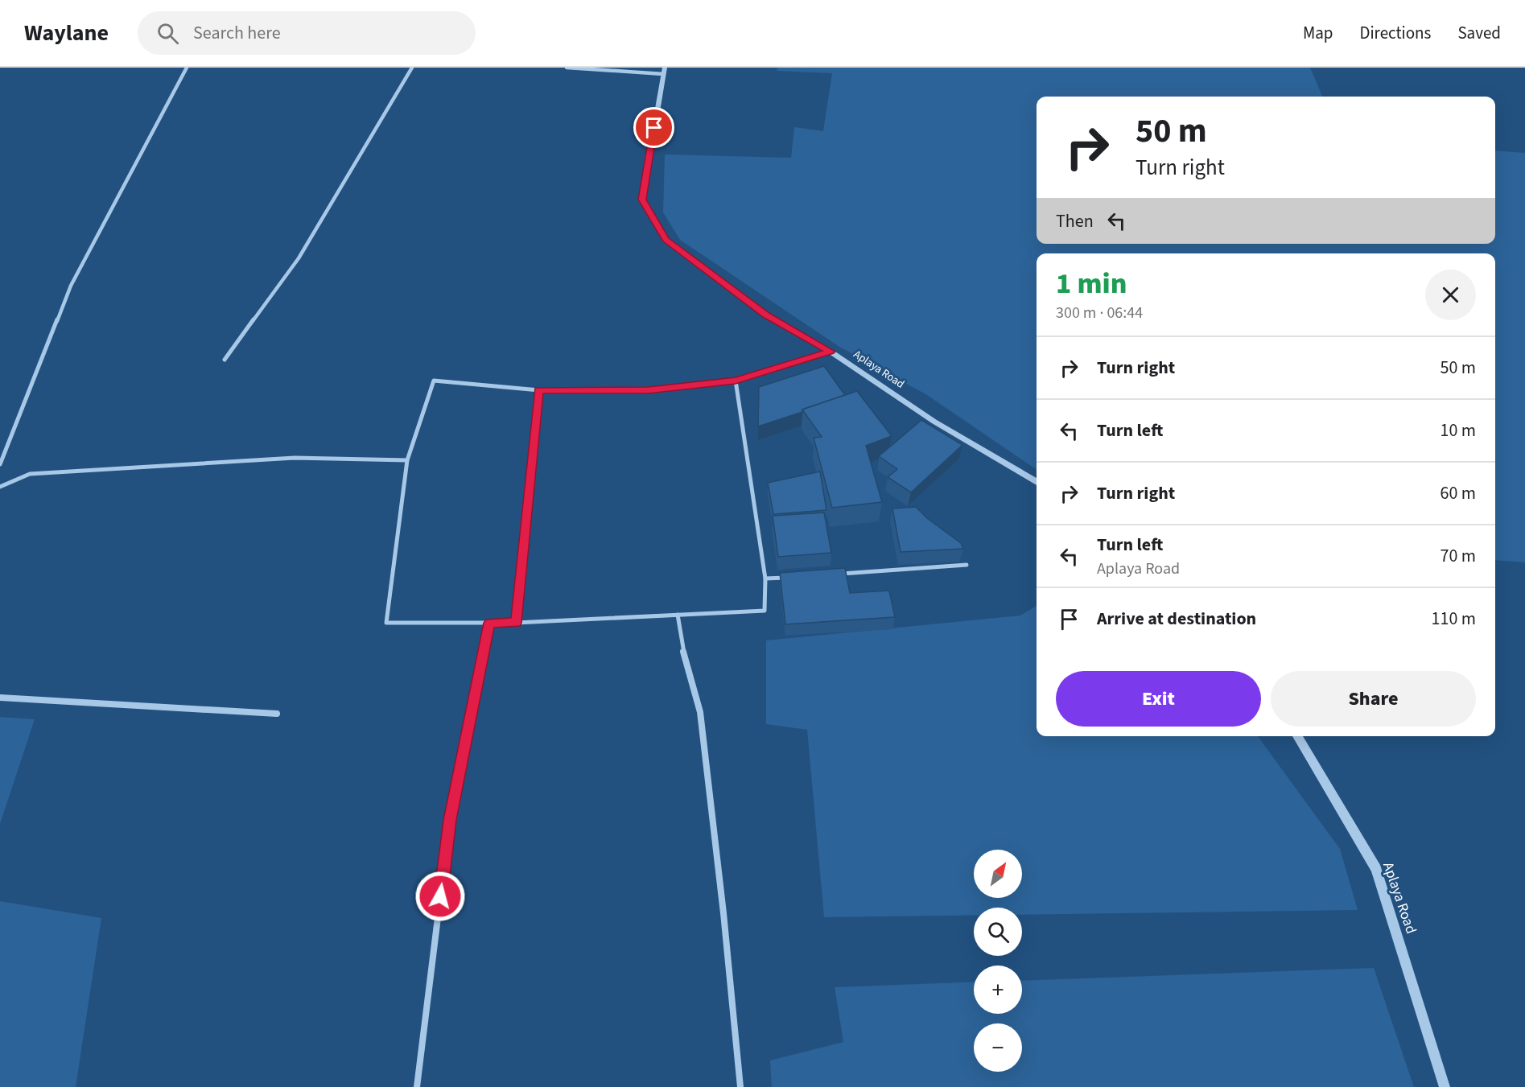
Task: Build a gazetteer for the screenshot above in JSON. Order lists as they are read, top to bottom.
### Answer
{
  "streets": {
    "street": ["Aplaya Road"]
  },
  "north": "top right",
  "page": {
    "header": "Waylane",
    "search": "Search here",
    "nav": ["Map", "Directions", "Saved"],
    "turn": ["50 m", "Turn right"],
    "then": "Then",
    "heading": ["1 min", "300 m · 06:44"],
    "list": [
      {
        "name": "Turn right",
        "value": "50 m"
      },
      {
        "name": "Turn left",
        "value": "10 m"
      },
      {
        "name": "Turn right",
        "value": "60 m"
      },
      {
        "name": "Turn left",
        "note": "Aplaya Road",
        "value": "70 m"
      },
      {
        "name": "Arrive at destination",
        "value": "110 m"
      }
    ],
    "buttons": ["Exit", "Share"],
    "map_buttons": ["+", "−"]
  }
}
